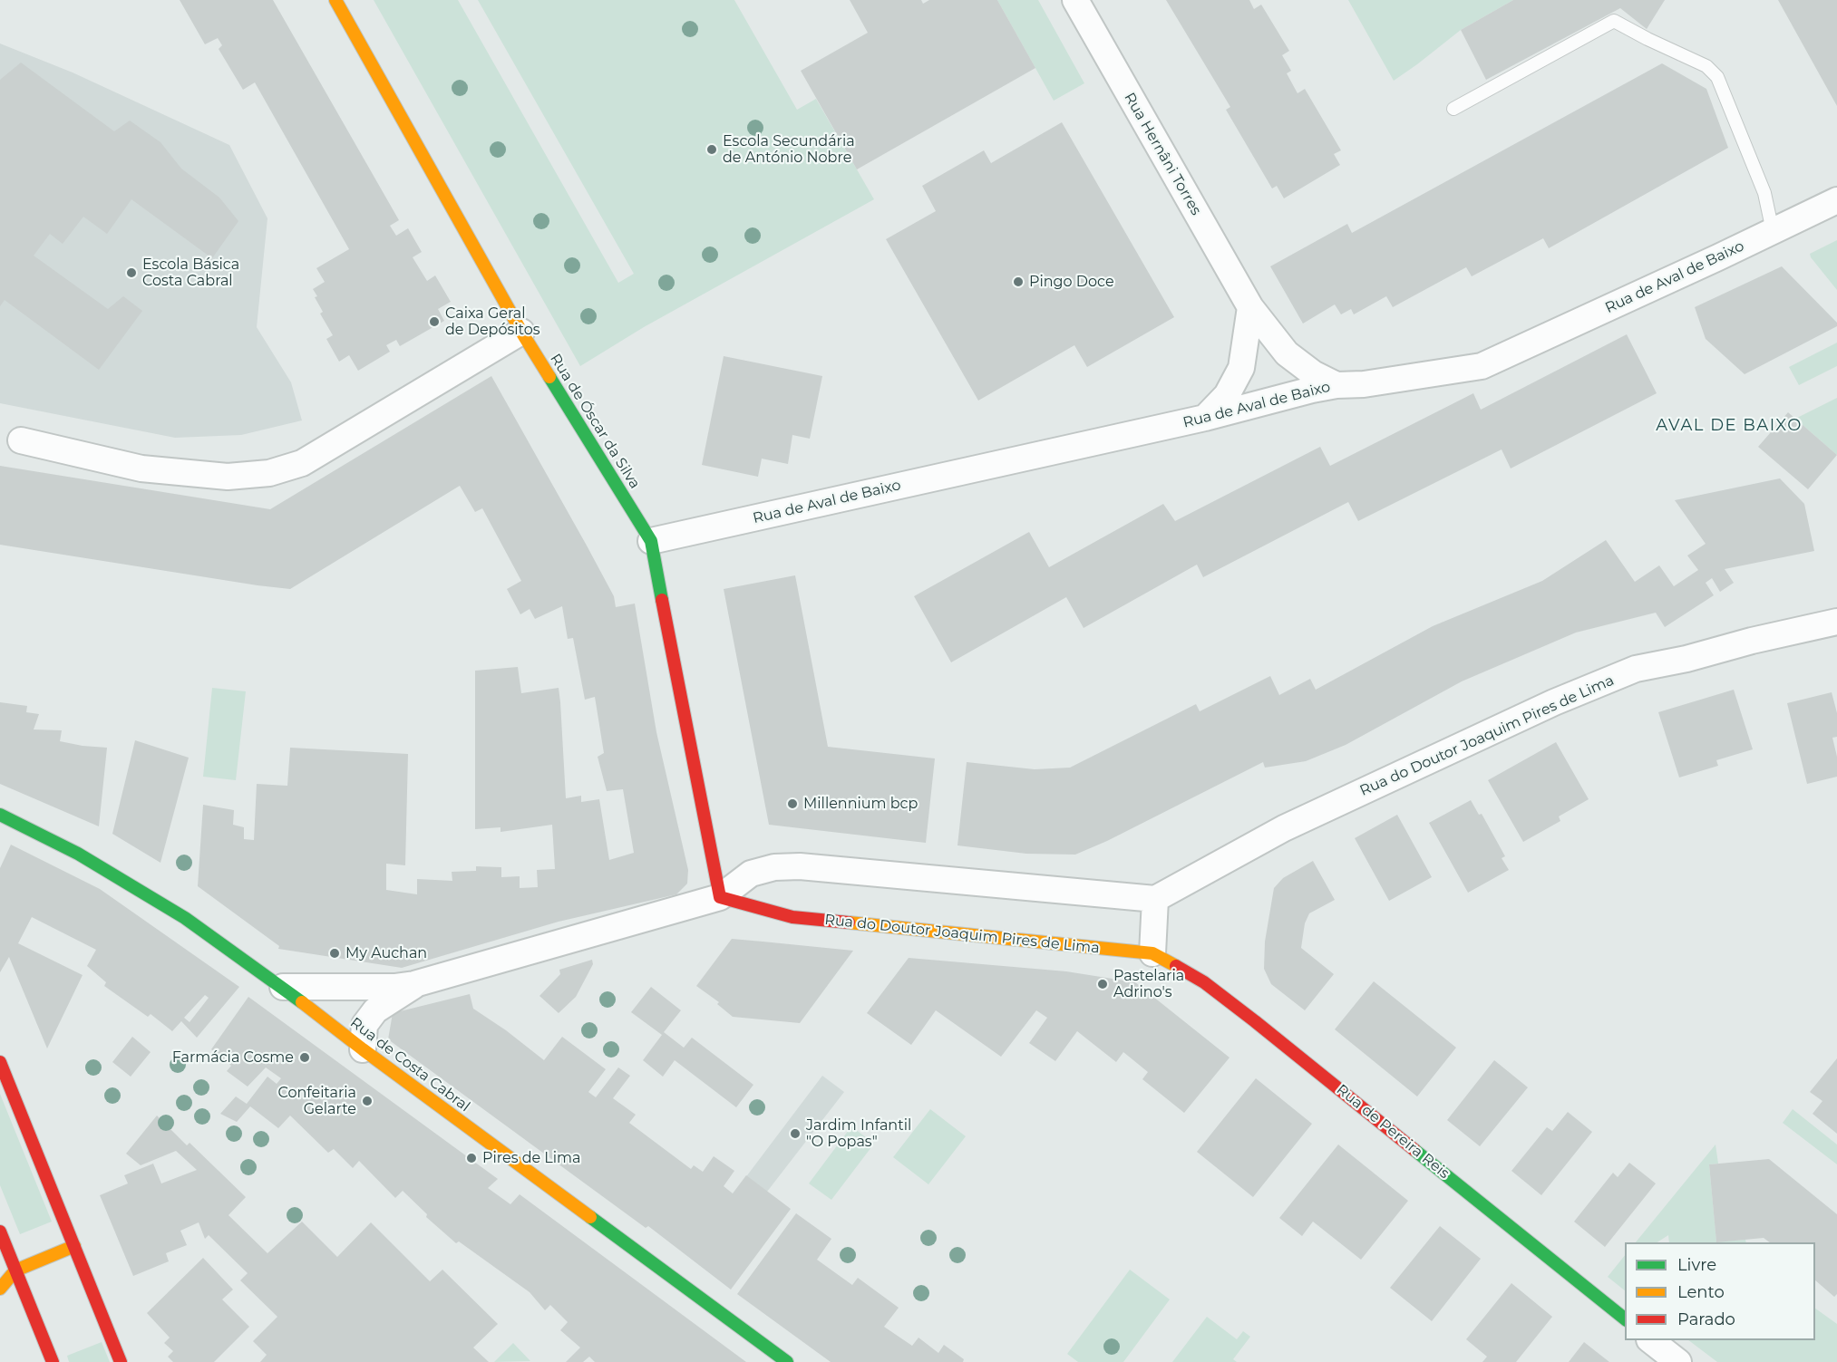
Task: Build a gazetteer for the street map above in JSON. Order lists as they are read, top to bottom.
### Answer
{
  "streets": {
    "street": [
      "Rua Hernâni Torres",
      "Rua de Aval de Baixo",
      "Rua de Óscar da Silva",
      "Rua do Doutor Joaquim Pires de Lima",
      "Rua de Costa Cabral",
      "Rua de Pereira Reis"
    ]
  },
  "crossings": [
    ["Rua Hernâni Torres", "Rua de Aval de Baixo"],
    ["Rua de Aval de Baixo", "Rua de Óscar da Silva"],
    ["Rua de Óscar da Silva", "Rua do Doutor Joaquim Pires de Lima"],
    ["Rua do Doutor Joaquim Pires de Lima", "Rua de Pereira Reis"]
  ],
  "districts": ["AVAL DE BAIXO"],
  "places": [
    "Escola Secundária de António Nobre",
    "Escola Básica Costa Cabral",
    "Pingo Doce",
    "Caixa Geral de Depósitos",
    "Millennium bcp",
    "My Auchan",
    "Pastelaria Adrino's",
    "Farmácia Cosme",
    "Confeitaria Gelarte",
    "Jardim Infantil \"O Popas\"",
    "Pires de Lima"
  ],
  "legend": ["Livre", "Lento", "Parado"]
}
